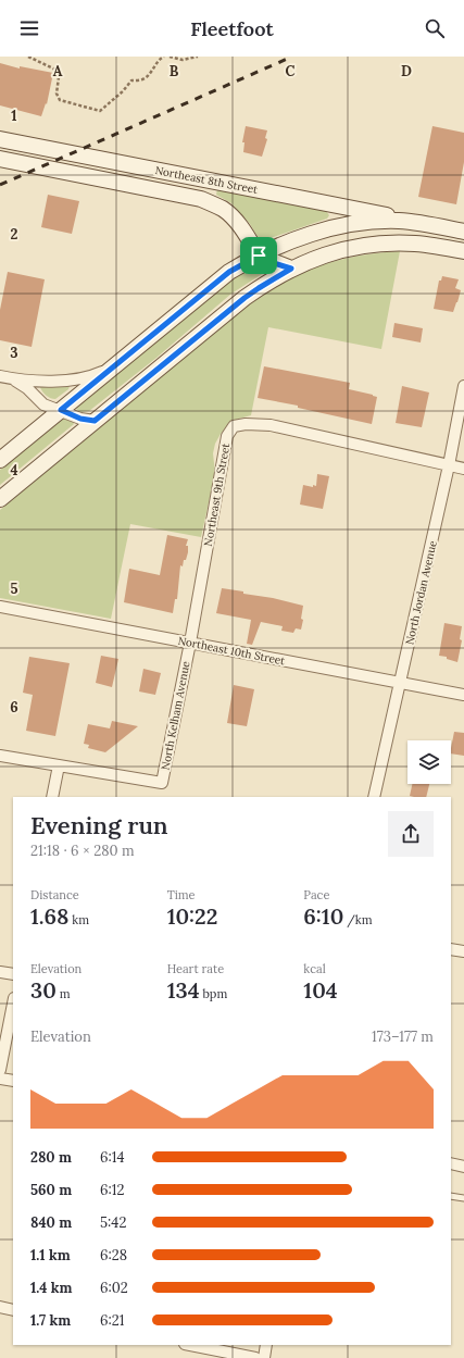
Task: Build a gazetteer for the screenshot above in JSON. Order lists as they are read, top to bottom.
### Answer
{
  "streets": {
    "main road": ["Northeast 8th Street"],
    "street": [
      "Northeast 9th Street",
      "North Jordan Avenue",
      "Northeast 10th Street",
      "North Kelham Avenue"
    ]
  },
  "crossings": [
    ["Northeast 9th Street", "North Jordan Avenue"],
    ["Northeast 9th Street", "Northeast 10th Street"],
    ["Northeast 9th Street", "North Kelham Avenue"],
    ["North Jordan Avenue", "Northeast 10th Street"],
    ["Northeast 10th Street", "North Kelham Avenue"]
  ],
  "page": {
    "header": "Fleetfoot",
    "heading": ["Evening run", "21:18 · 6 × 280 m"],
    "stats": [
      ["Distance", "1.68 km"],
      ["Time", "10:22"],
      ["Pace", "6:10 /km"],
      ["Elevation", "30 m"],
      ["Heart rate", "134 bpm"],
      ["kcal", "104"]
    ],
    "chart": ["Elevation", "173–177 m"],
    "list": [
      {
        "name": "280 m",
        "note": "6:14"
      },
      {
        "name": "560 m",
        "note": "6:12"
      },
      {
        "name": "840 m",
        "note": "5:42"
      },
      {
        "name": "1.1 km",
        "note": "6:28"
      },
      {
        "name": "1.4 km",
        "note": "6:02"
      },
      {
        "name": "1.7 km",
        "note": "6:21"
      }
    ]
  },
  "grid": {
    "columns": [
      "A",
      "B",
      "C",
      "D"
    ],
    "rows": [
      "1",
      "2",
      "3",
      "4",
      "5",
      "6"
    ]
  }
}
